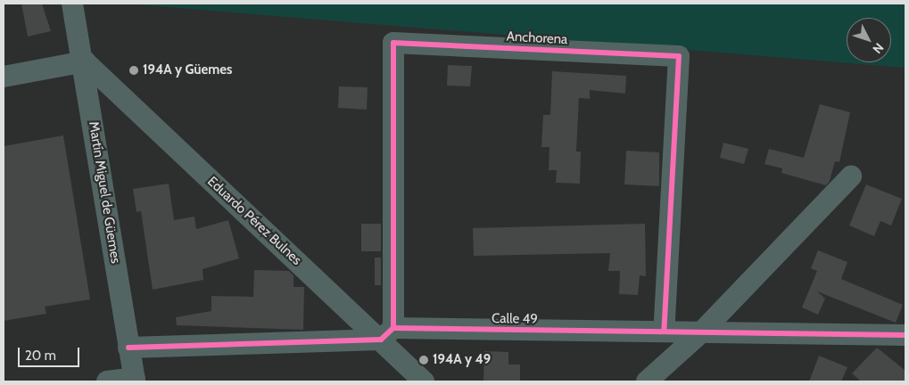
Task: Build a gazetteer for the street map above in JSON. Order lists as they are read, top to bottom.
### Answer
{
  "streets": {
    "street": [
      "Anchorena",
      "Martín Miguel de Güemes",
      "Eduardo Pérez Bulnes",
      "Calle 49"
    ]
  },
  "crossings": [
    ["Anchorena", "Eduardo Pérez Bulnes"],
    ["Anchorena", "Calle 49"],
    ["Martín Miguel de Güemes", "Eduardo Pérez Bulnes"],
    ["Martín Miguel de Güemes", "Calle 49"],
    ["Eduardo Pérez Bulnes", "Calle 49"]
  ],
  "places": ["194A y Güemes", "194A y 49"],
  "scale_bar": "20 m",
  "north": "bottom right"
}
